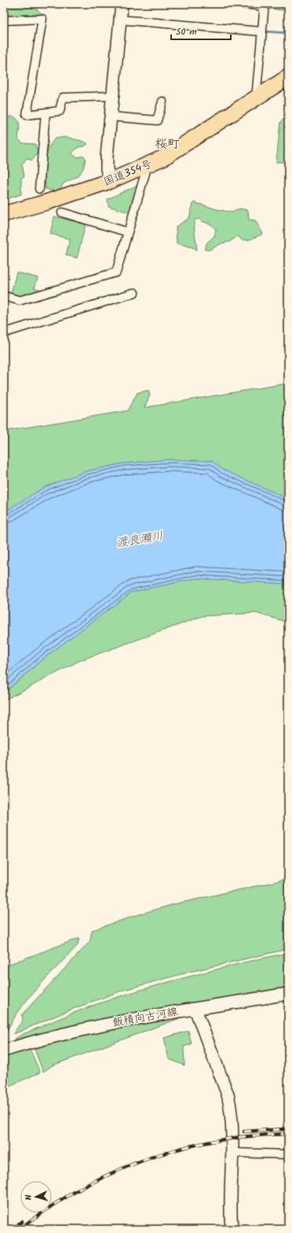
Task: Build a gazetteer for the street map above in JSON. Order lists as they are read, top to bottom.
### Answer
{
  "streets": {
    "highway": ["国道354号"],
    "street": ["飯積向古河線"]
  },
  "districts": ["桜町"],
  "water": ["渡良瀬川"],
  "scale_bar": "50 m",
  "north": "left"
}
